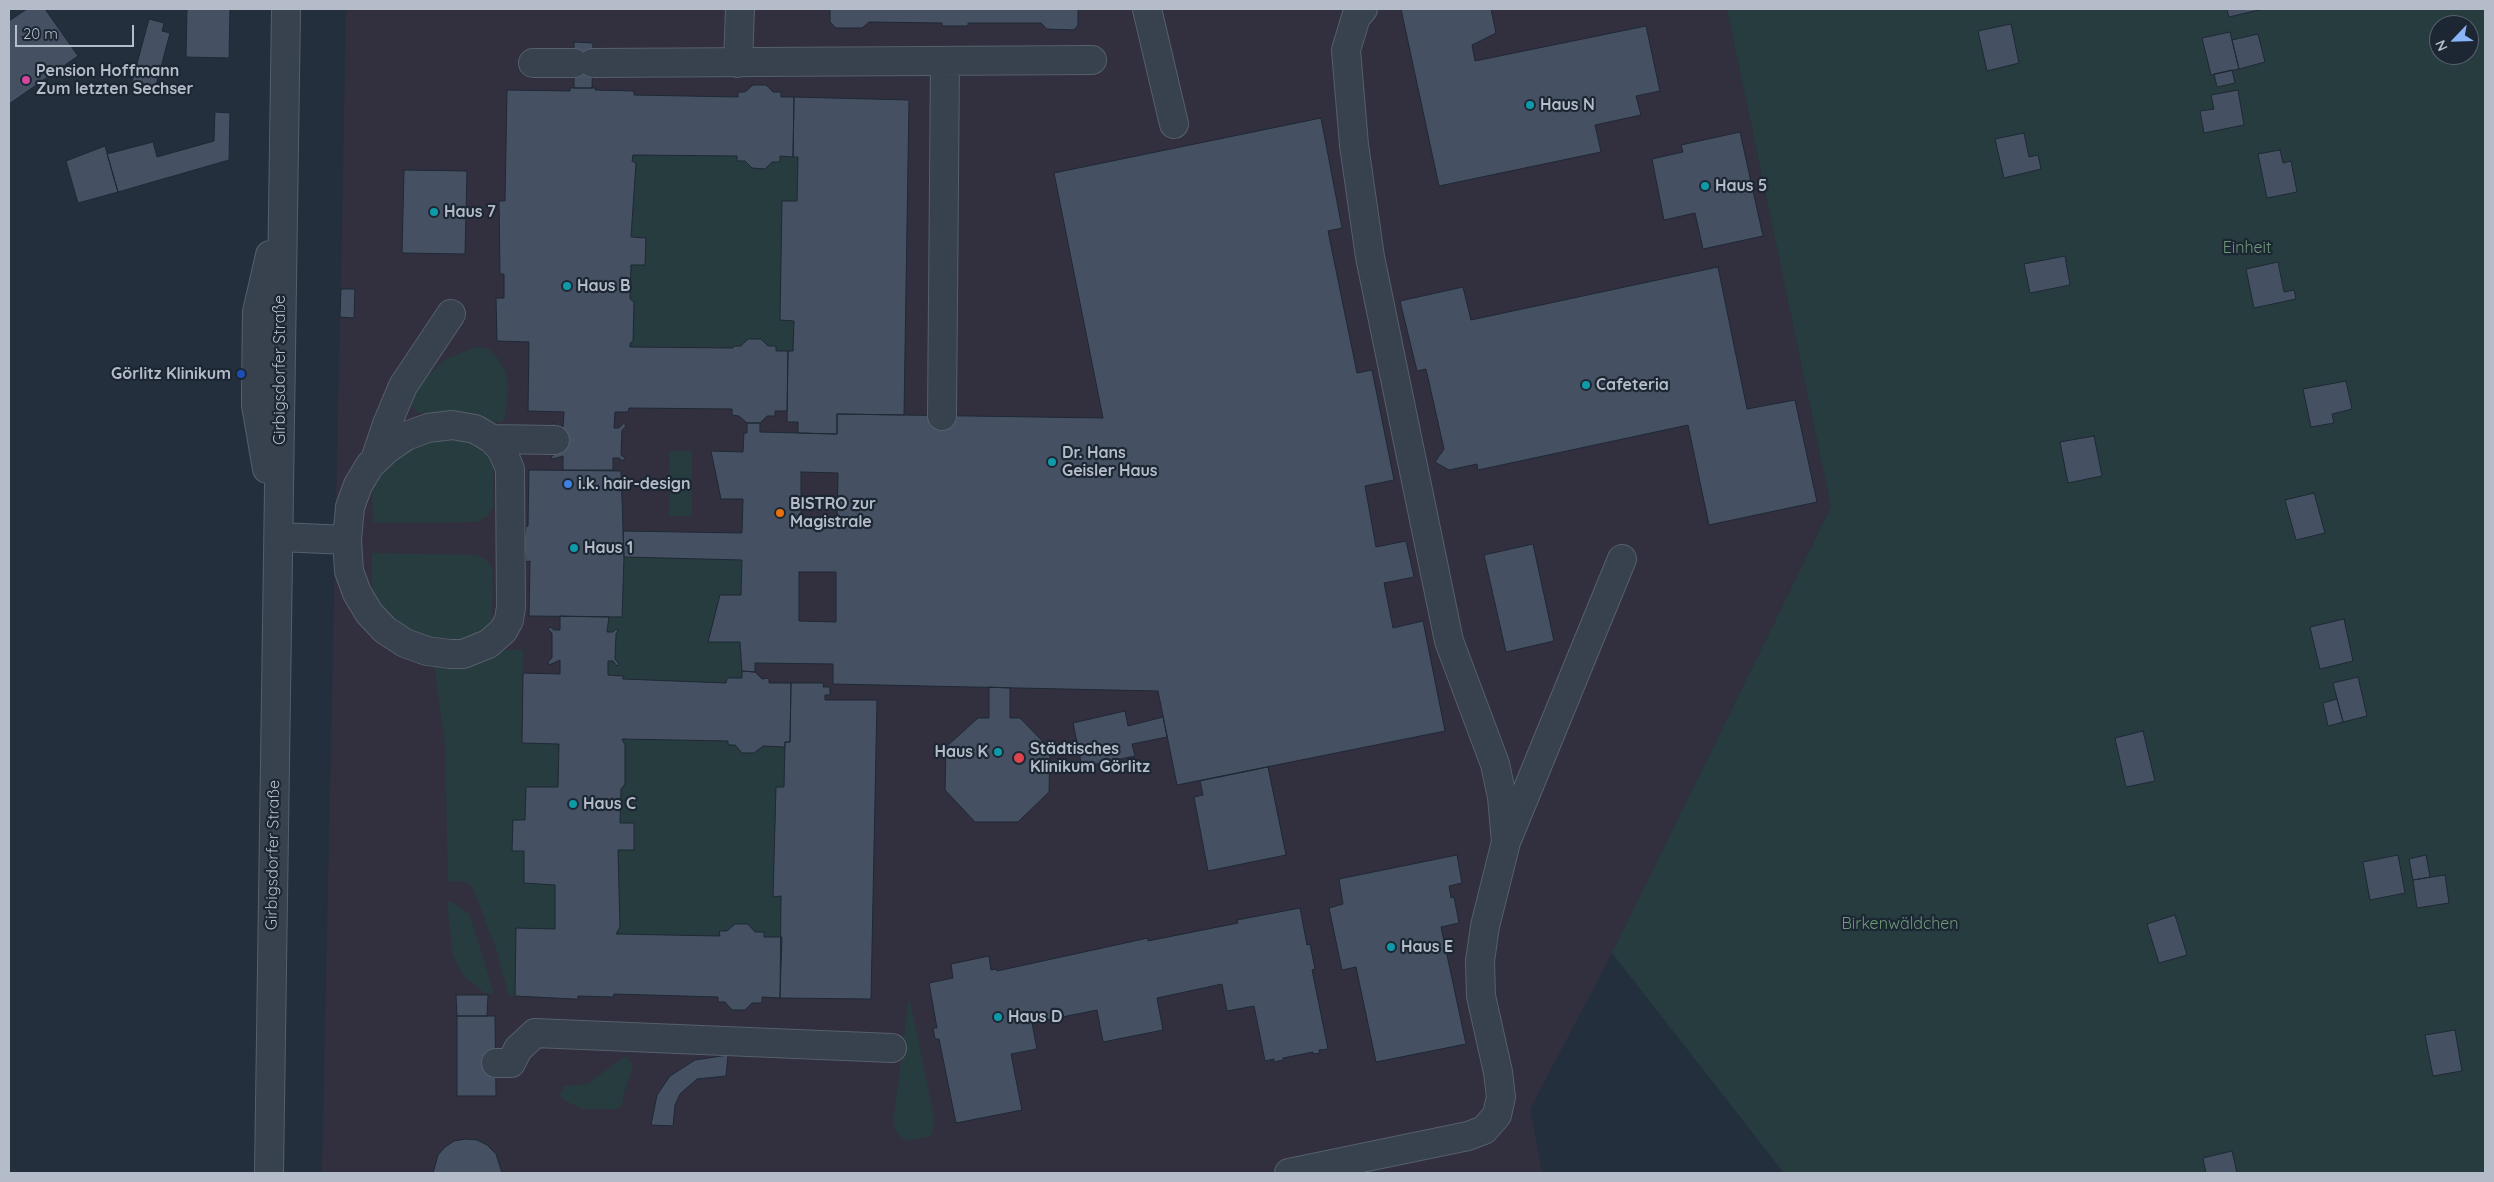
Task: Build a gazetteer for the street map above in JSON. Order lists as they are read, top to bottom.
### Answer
{
  "streets": {
    "street": ["Girbigsdorfer Straße"]
  },
  "parks": ["Einheit", "Birkenwäldchen"],
  "places": [
    "Pension Hoffmann Zum letzten Sechser",
    "Haus N",
    "Haus 5",
    "Haus 7",
    "Haus B",
    "Görlitz Klinikum",
    "Cafeteria",
    "Dr. Hans Geisler Haus",
    "i.k. hair-design",
    "BISTRO zur Magistrale",
    "Haus 1",
    "Haus K",
    "Städtisches Klinikum Görlitz",
    "Haus C",
    "Haus E",
    "Haus D"
  ],
  "scale_bar": "20 m",
  "north": "bottom left"
}
